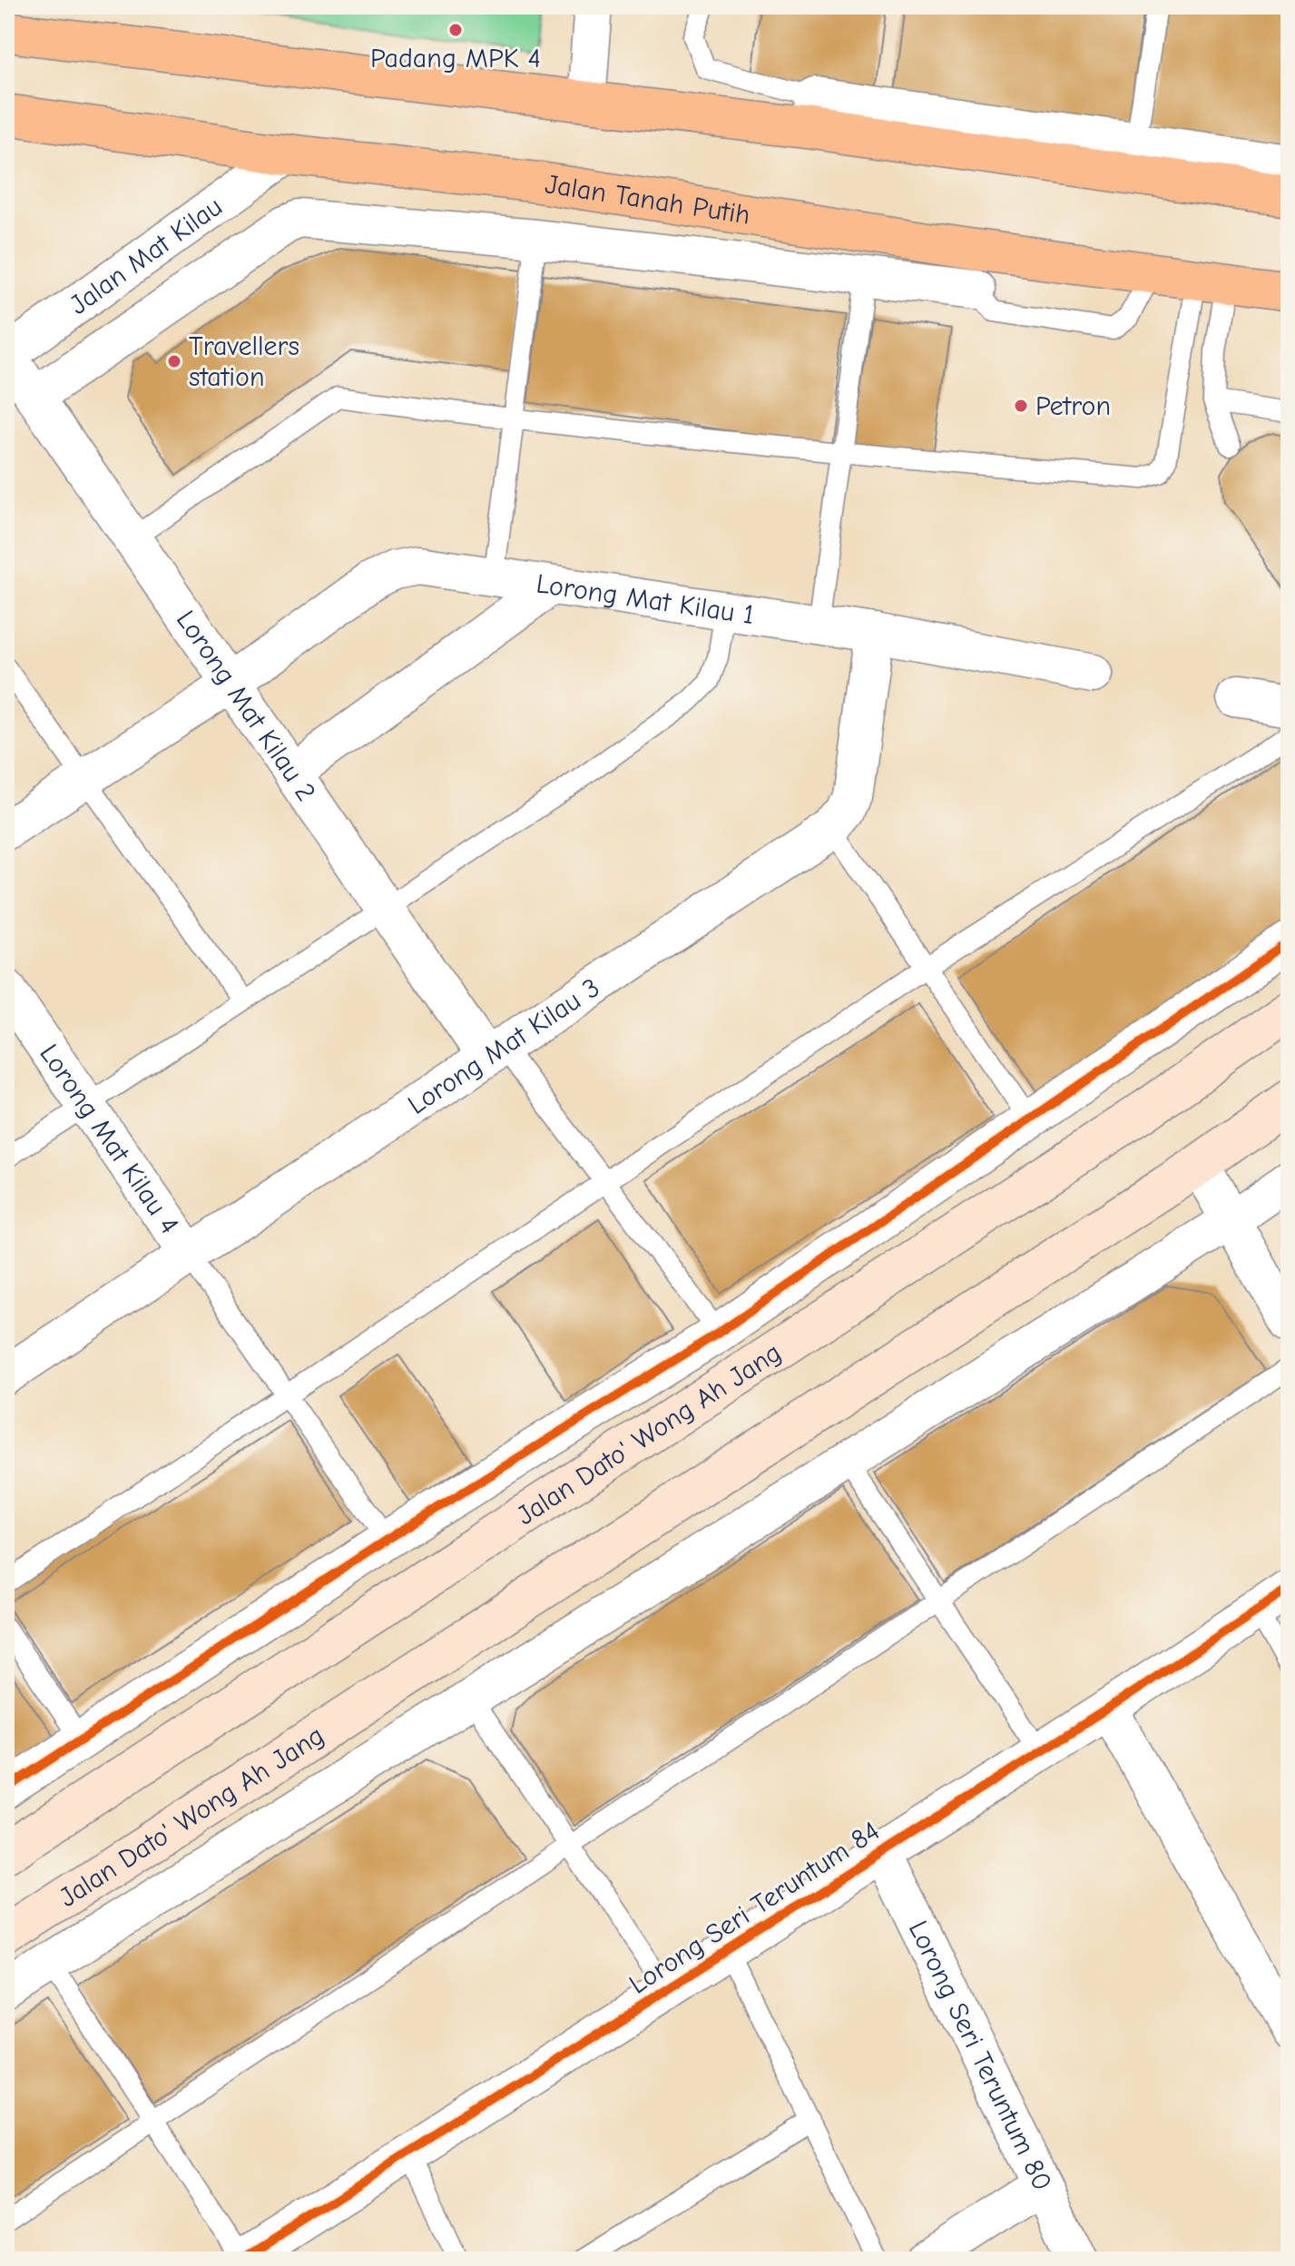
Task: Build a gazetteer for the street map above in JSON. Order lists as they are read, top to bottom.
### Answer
{
  "streets": {
    "highway": ["Jalan Tanah Putih"],
    "main road": ["Jalan Dato' Wong Ah Jang"],
    "street": [
      "Jalan Mat Kilau",
      "Lorong Mat Kilau 1",
      "Lorong Mat Kilau 2",
      "Lorong Mat Kilau 3",
      "Lorong Mat Kilau 4",
      "Lorong Seri Teruntum 84",
      "Lorong Seri Teruntum 80"
    ]
  },
  "crossings": [
    ["Jalan Tanah Putih", "Jalan Mat Kilau"],
    ["Jalan Mat Kilau", "Lorong Mat Kilau 2"],
    ["Lorong Mat Kilau 1", "Lorong Mat Kilau 2"],
    ["Lorong Mat Kilau 1", "Lorong Mat Kilau 3"],
    ["Lorong Mat Kilau 2", "Lorong Mat Kilau 3"],
    ["Lorong Mat Kilau 3", "Lorong Mat Kilau 4"],
    ["Lorong Seri Teruntum 84", "Lorong Seri Teruntum 80"]
  ],
  "places": ["Padang MPK 4", "Travellers station", "Petron"]
}
